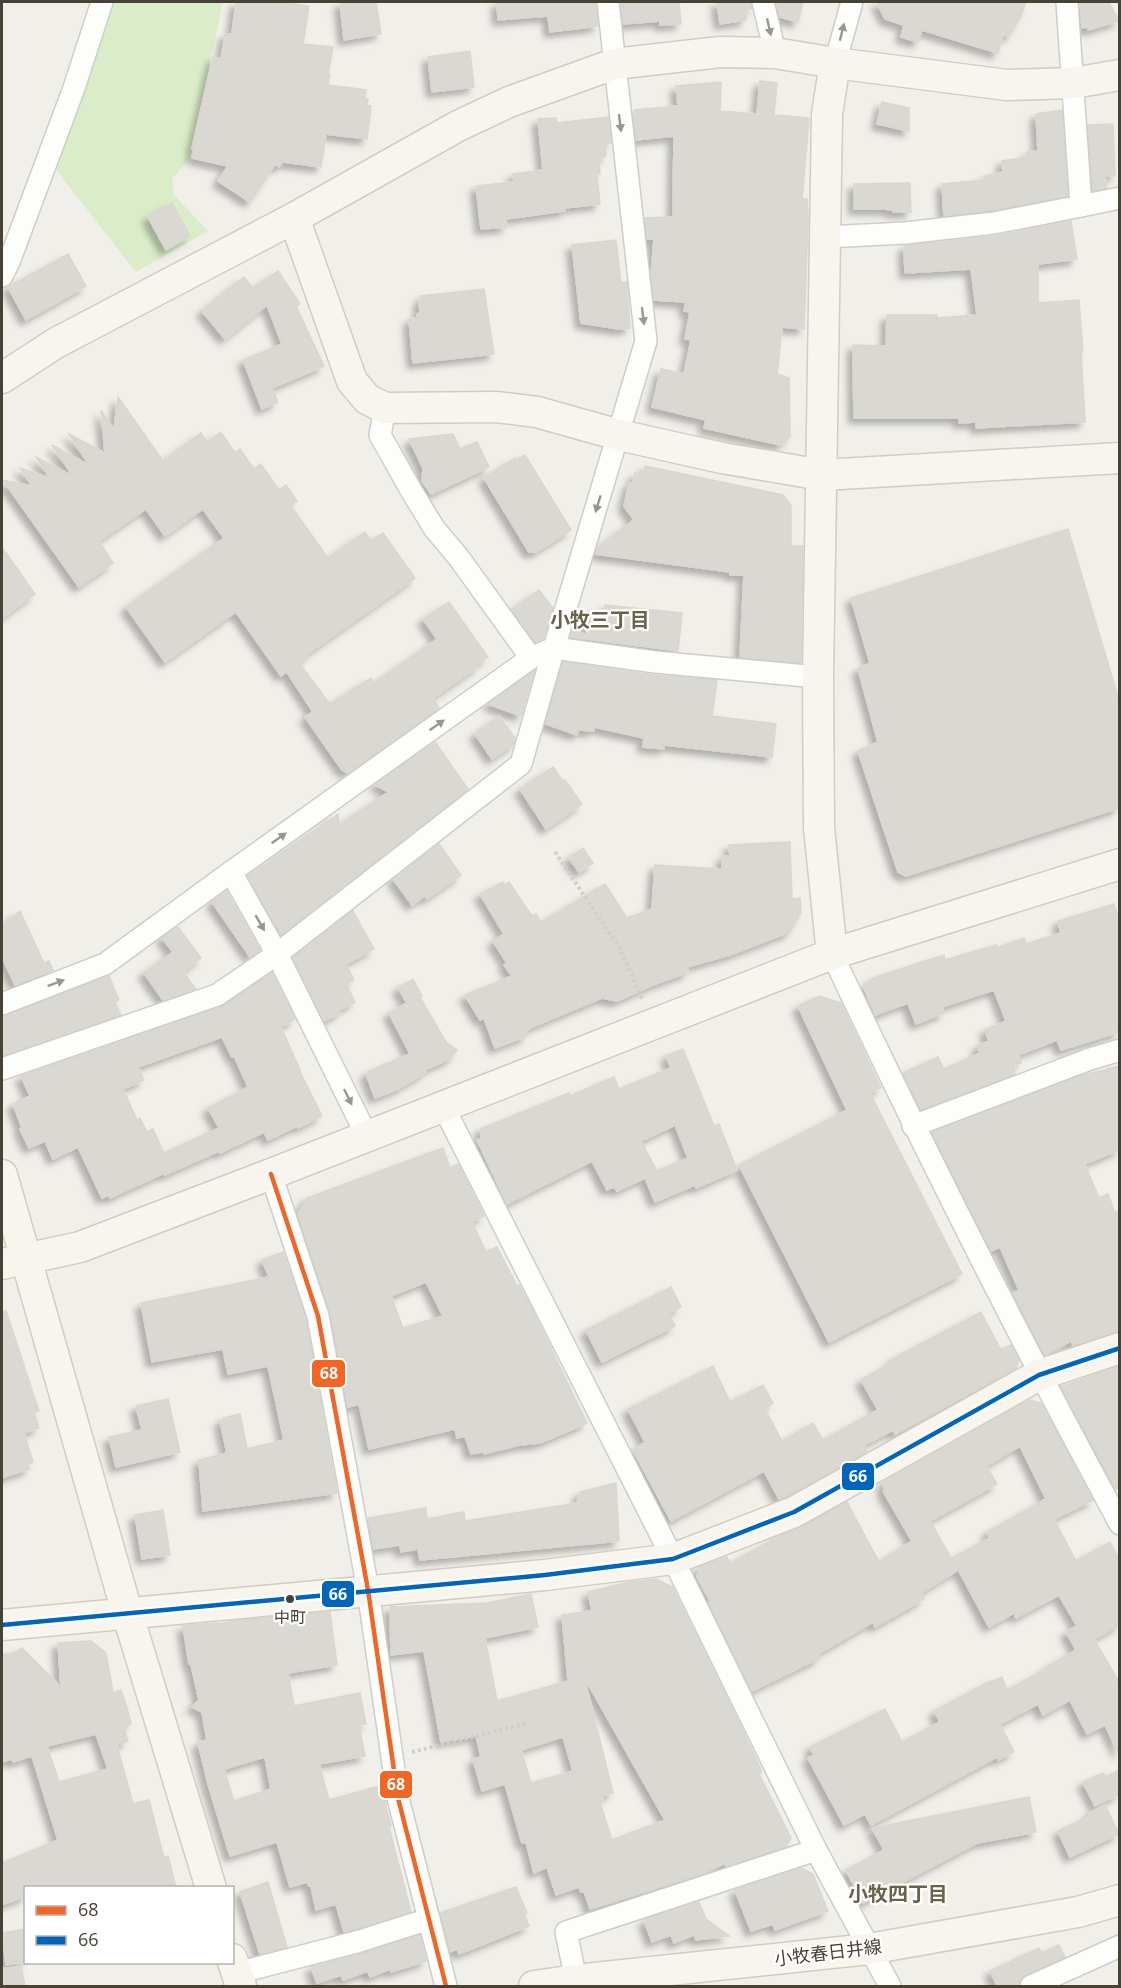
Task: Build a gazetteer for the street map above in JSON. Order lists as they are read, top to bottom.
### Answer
{
  "streets": {
    "street": ["小牧春日井線"]
  },
  "districts": ["小牧三丁目", "小牧四丁目"],
  "places": ["中町"],
  "lines": ["transit line 68", "transit line 66"],
  "legend": ["68", "66"]
}
